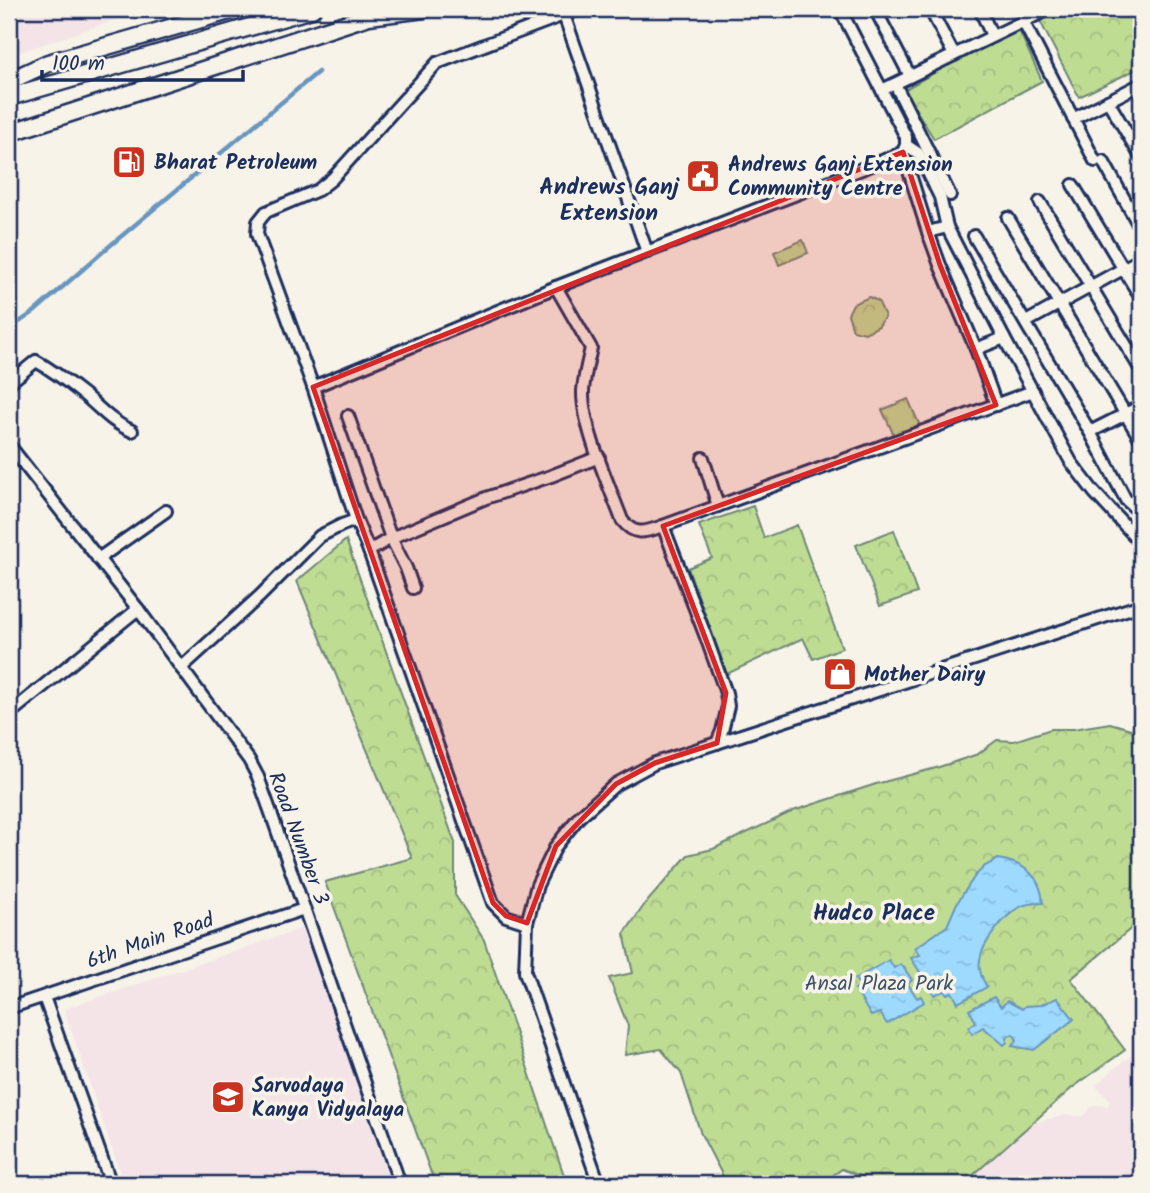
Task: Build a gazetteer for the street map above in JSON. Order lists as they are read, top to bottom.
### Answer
{
  "streets": {
    "street": ["Road Number 3", "6th Main Road"]
  },
  "crossings": [
    ["Road Number 3", "6th Main Road"]
  ],
  "districts": ["Andrews Ganj Extension", "Hudco Place"],
  "parks": ["Ansal Plaza Park"],
  "places": {
    "fuel station": ["Bharat Petroleum"],
    "public building": ["Andrews Ganj Extension Community Centre"],
    "shop": ["Mother Dairy"],
    "school or university": ["Sarvodaya Kanya Vidyalaya"]
  },
  "scale_bar": "100 m"
}
